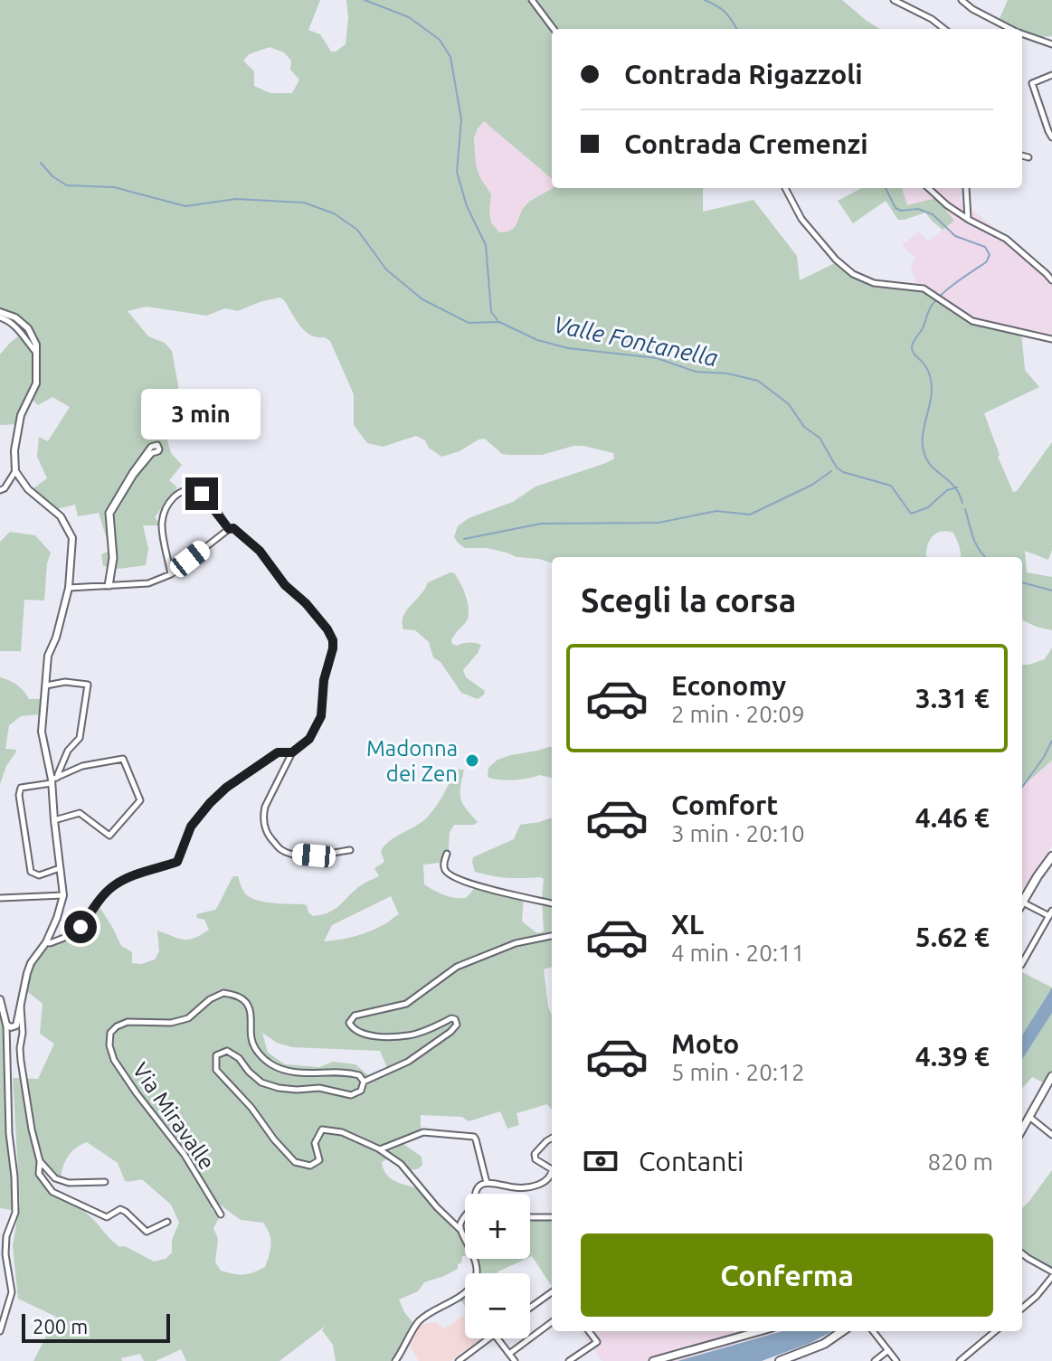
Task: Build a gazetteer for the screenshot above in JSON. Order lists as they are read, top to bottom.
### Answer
{
  "streets": {
    "street": ["Via Miravalle"]
  },
  "water": ["Valle Fontanella"],
  "places": ["Madonna dei Zen"],
  "scale_bar": "200 m",
  "page": {
    "banner": ["Contrada Rigazzoli", "Contrada Cremenzi"],
    "bubble": "3 min",
    "heading": "Scegli la corsa",
    "list": [
      {
        "name": "Economy",
        "note": "2 min · 20:09",
        "value": "3.31 €"
      },
      {
        "name": "Comfort",
        "note": "3 min · 20:10",
        "value": "4.46 €"
      },
      {
        "name": "XL",
        "note": "4 min · 20:11",
        "value": "5.62 €"
      },
      {
        "name": "Moto",
        "note": "5 min · 20:12",
        "value": "4.39 €"
      }
    ],
    "pay": ["Contanti", "820 m"],
    "map_buttons": ["+", "−"],
    "buttons": "Conferma",
    "scale": "200 m"
  }
}
